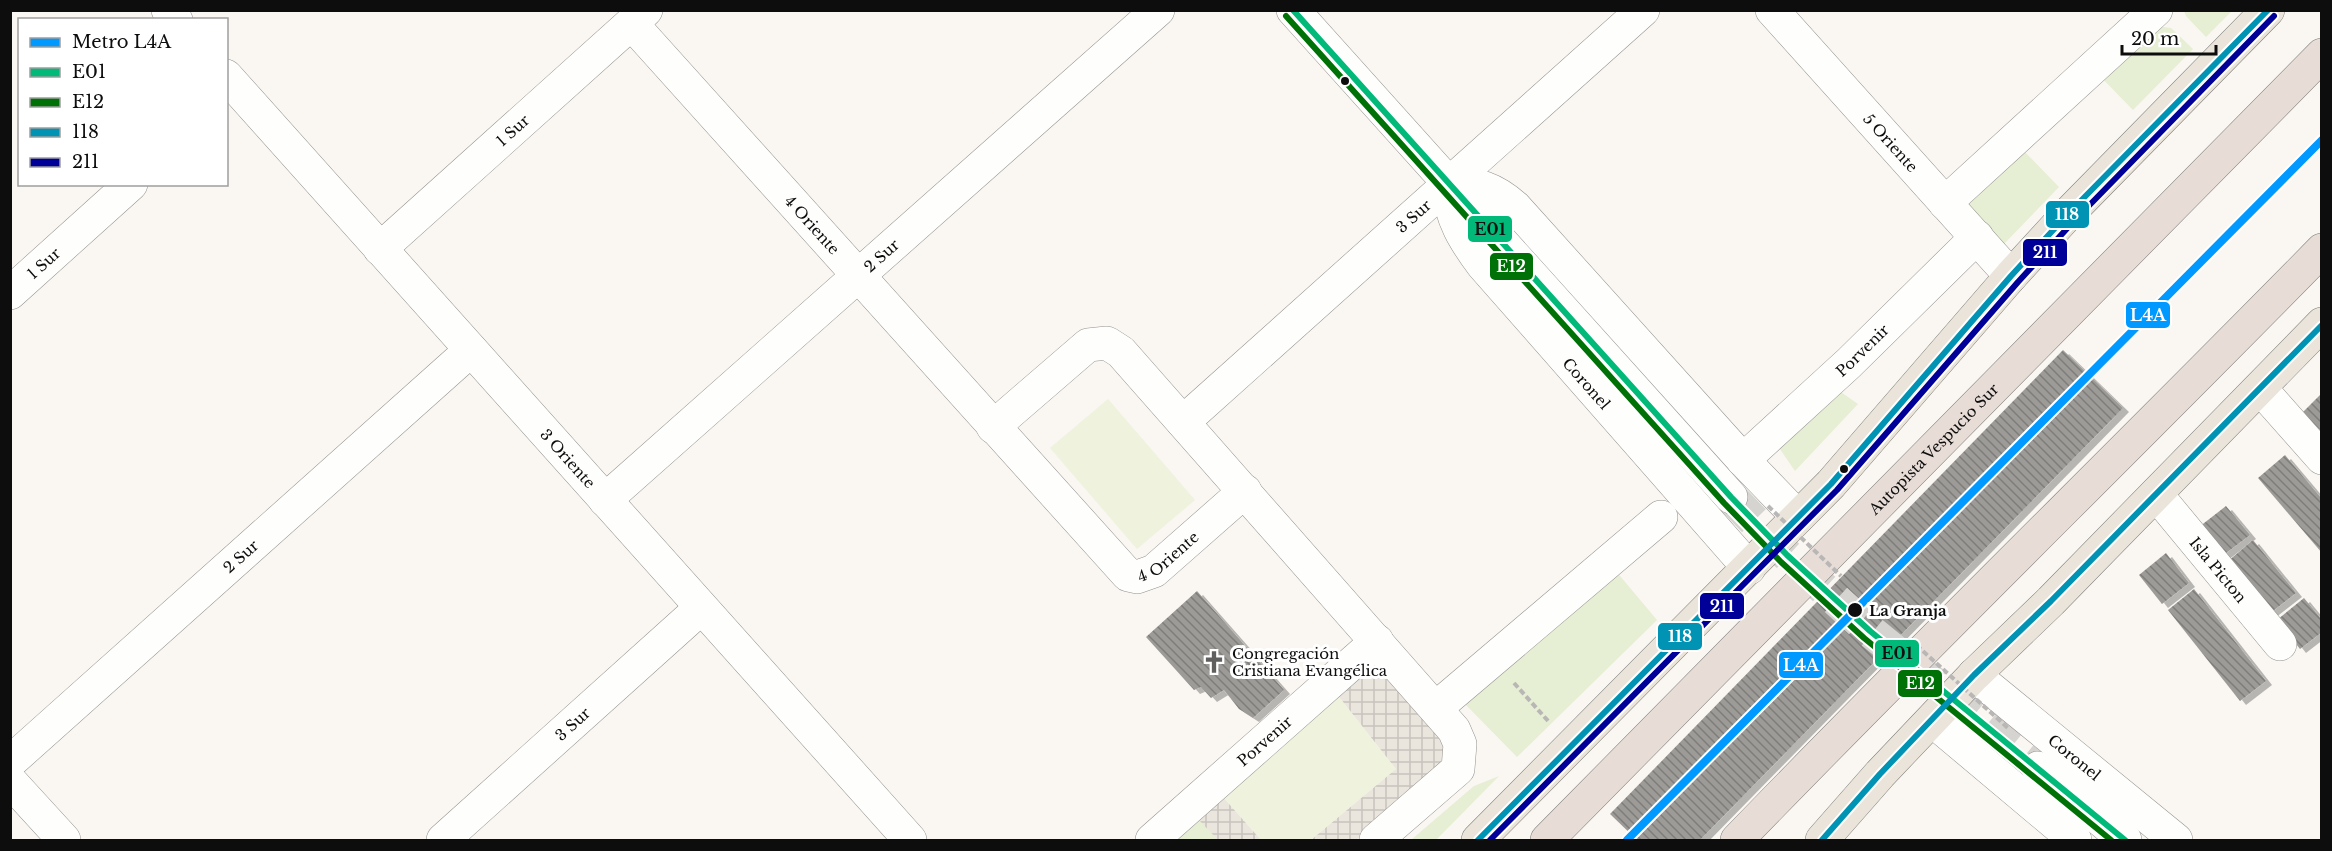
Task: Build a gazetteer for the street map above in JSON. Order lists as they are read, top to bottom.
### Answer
{
  "streets": {
    "highway": ["Autopista Vespucio Sur"],
    "street": [
      "1 Sur",
      "5 Oriente",
      "3 Sur",
      "4 Oriente",
      "2 Sur",
      "Porvenir",
      "Coronel",
      "3 Oriente",
      "Isla Picton"
    ]
  },
  "crossings": [
    ["1 Sur", "4 Oriente"],
    ["1 Sur", "3 Oriente"],
    ["5 Oriente", "Porvenir"],
    ["3 Sur", "Coronel"],
    ["3 Sur", "3 Oriente"],
    ["4 Oriente", "2 Sur"],
    ["2 Sur", "3 Oriente"]
  ],
  "places": {
    "other": ["La Granja"],
    "church": ["Congregación Cristiana Evangélica"]
  },
  "lines": [
    "transit line E01",
    "transit line 118",
    "transit line E12",
    "transit line 211",
    "metro line L4A"
  ],
  "legend": [
    "Metro L4A",
    "E01",
    "E12",
    "118",
    "211"
  ],
  "scale_bar": "20 m"
}
